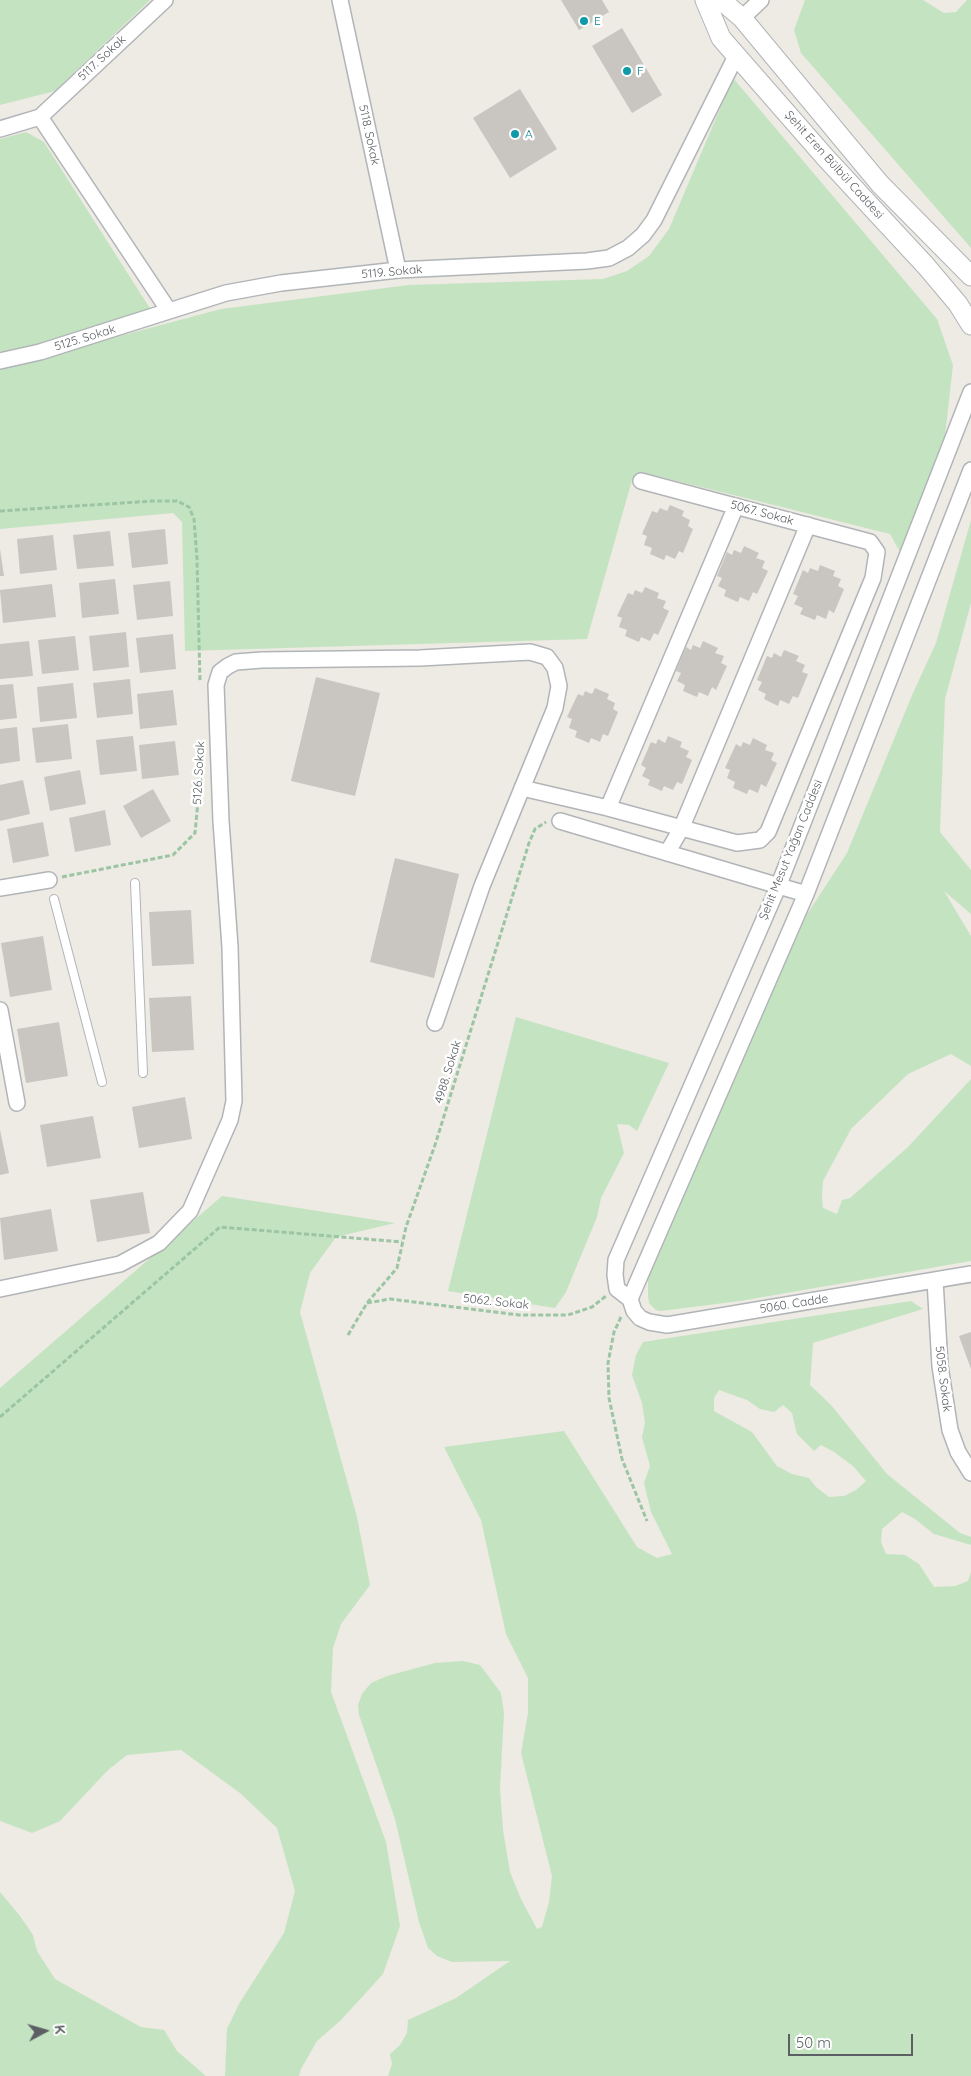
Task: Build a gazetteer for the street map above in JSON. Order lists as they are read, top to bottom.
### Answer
{
  "streets": {
    "street": [
      "5117. Sokak",
      "5118. Sokak",
      "Şehit Eren Bülbül Caddesi",
      "5119. Sokak",
      "5125. Sokak",
      "5067. Sokak",
      "Şehit Mesut Yağan Caddesi",
      "5060. Cadde",
      "5058. Sokak"
    ],
    "path": ["5126. Sokak", "4988. Sokak", "5062. Sokak"]
  },
  "crossings": [
    ["5118. Sokak", "5119. Sokak"],
    ["Şehit Eren Bülbül Caddesi", "5119. Sokak"],
    ["5119. Sokak", "5125. Sokak"],
    ["Şehit Mesut Yağan Caddesi", "5062. Sokak"],
    ["4988. Sokak", "5062. Sokak"],
    ["5060. Cadde", "5058. Sokak"]
  ],
  "places": ["E", "F", "A"],
  "scale_bar": "50 m",
  "north": "right"
}
